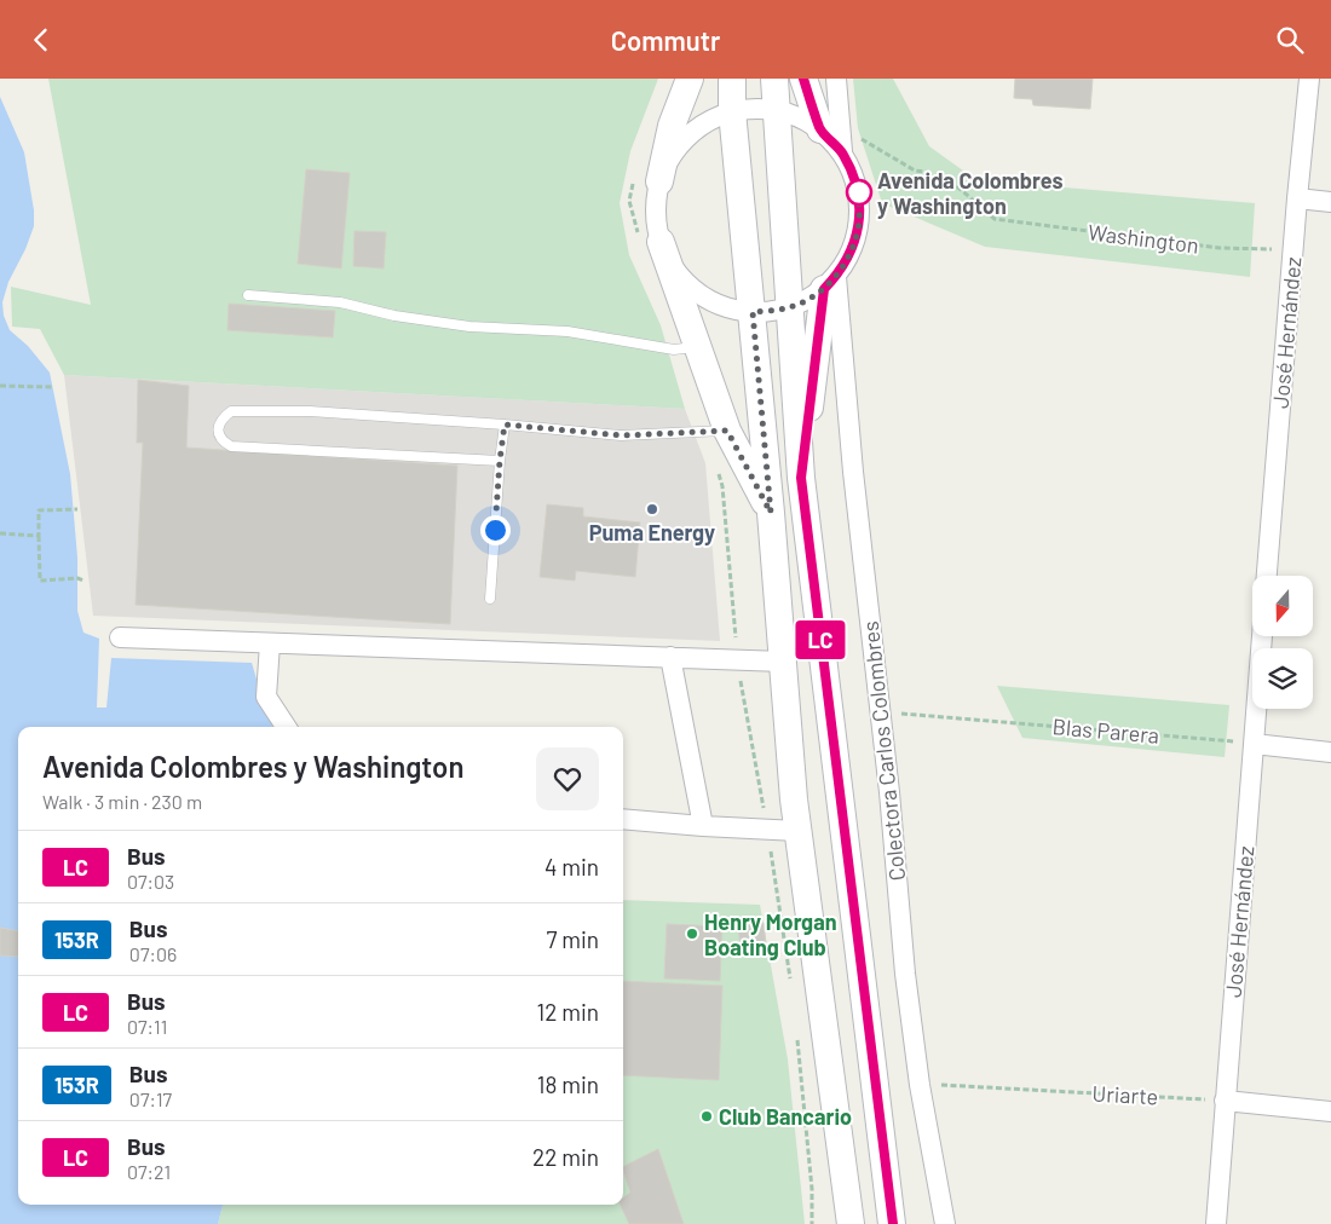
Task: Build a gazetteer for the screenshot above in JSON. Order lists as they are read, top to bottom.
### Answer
{
  "streets": {
    "street": ["José Hernández", "Colectora Carlos Colombres"],
    "path": ["Washington", "Blas Parera", "Uriarte"]
  },
  "crossings": [
    ["Washington", "José Hernández"],
    ["José Hernández", "Blas Parera"],
    ["José Hernández", "Uriarte"],
    ["Blas Parera", "Colectora Carlos Colombres"],
    ["Colectora Carlos Colombres", "Uriarte"]
  ],
  "places": [
    "Avenida Colombres y Washington",
    "Puma Energy",
    "Henry Morgan Boating Club",
    "Club Bancario"
  ],
  "lines": ["bus line LC"],
  "north": "bottom",
  "page": {
    "header": "Commutr",
    "on_map": "LC",
    "heading": ["Avenida Colombres y Washington", "Walk · 3 min · 230 m"],
    "list": [
      {
        "mark": "LC",
        "name": "Bus",
        "note": "07:03",
        "value": "4 min"
      },
      {
        "mark": "153R",
        "name": "Bus",
        "note": "07:06",
        "value": "7 min"
      },
      {
        "mark": "LC",
        "name": "Bus",
        "note": "07:11",
        "value": "12 min"
      },
      {
        "mark": "153R",
        "name": "Bus",
        "note": "07:17",
        "value": "18 min"
      },
      {
        "mark": "LC",
        "name": "Bus",
        "note": "07:21",
        "value": "22 min"
      }
    ]
  }
}
